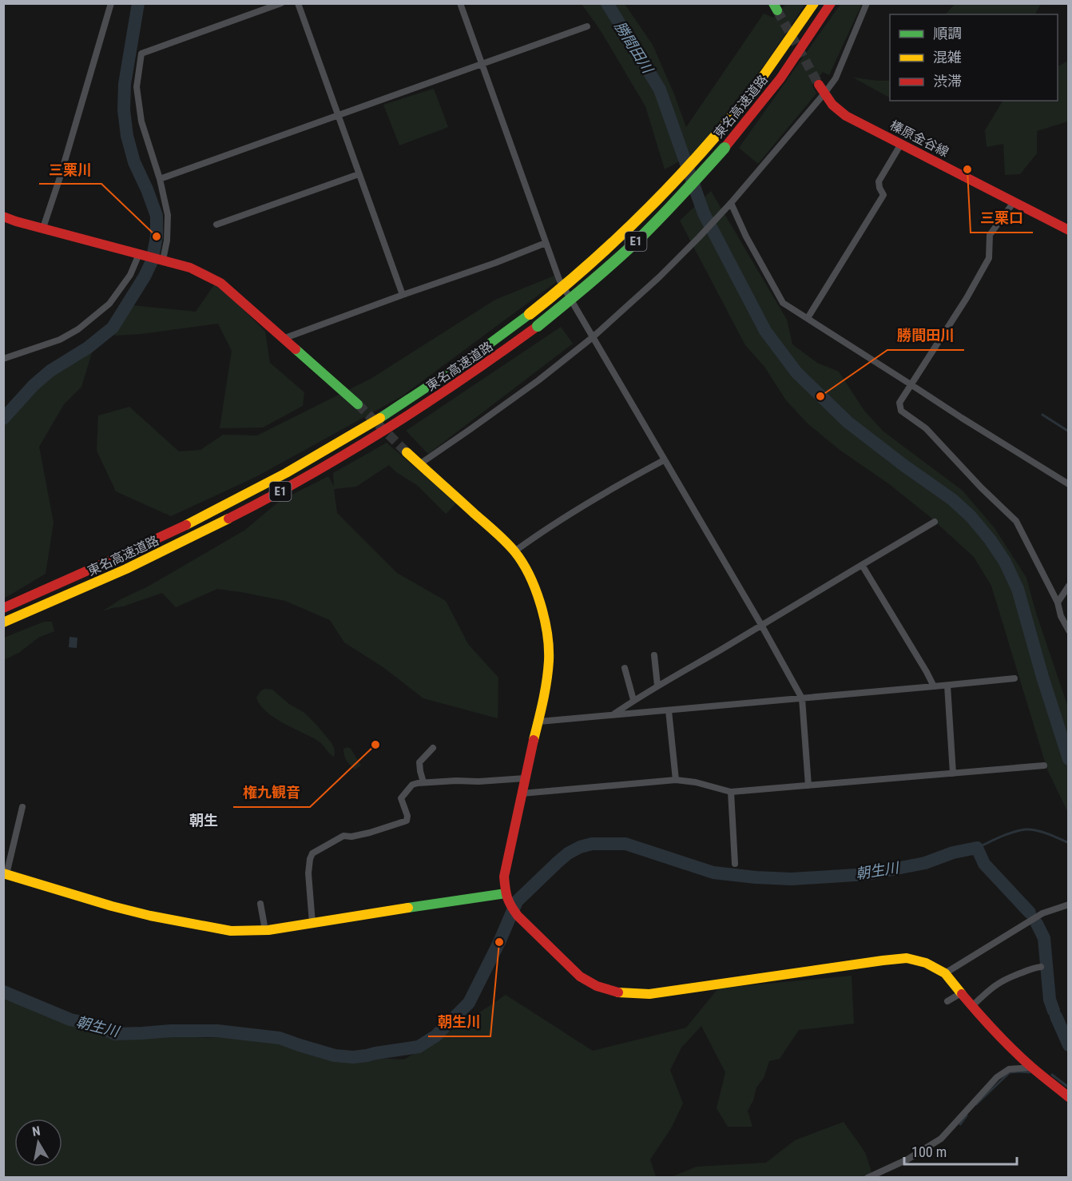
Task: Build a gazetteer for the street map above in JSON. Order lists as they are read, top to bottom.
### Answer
{
  "streets": {
    "main road": ["東名高速道路", "榛原金谷線", "E1"]
  },
  "districts": ["朝生"],
  "water": ["勝間田川", "朝生川"],
  "places": [
    "三栗口",
    "三栗川",
    "勝間田川",
    "権九観音",
    "朝生川"
  ],
  "legend": ["順調", "混雑", "渋滞"],
  "scale_bar": "100 m",
  "north": "top"
}
